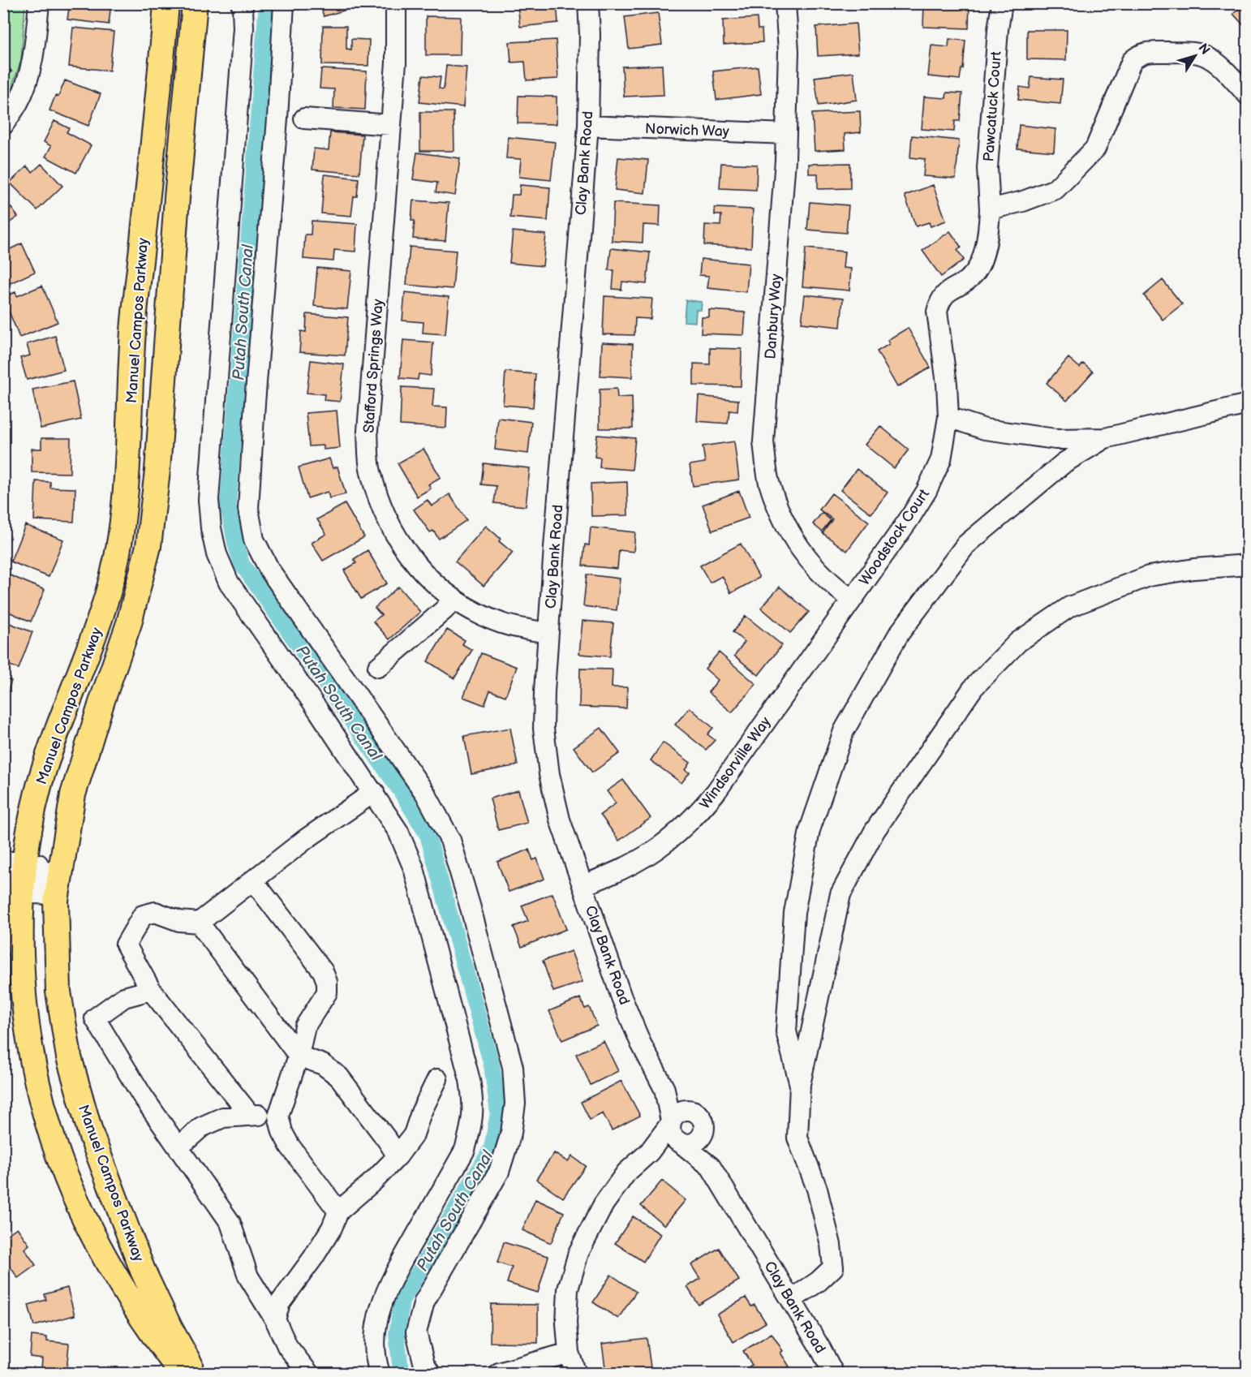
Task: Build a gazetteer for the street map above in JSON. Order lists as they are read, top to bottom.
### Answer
{
  "streets": {
    "main road": ["Manuel Campos Parkway"],
    "street": [
      "Pawcatuck Court",
      "Norwich Way",
      "Clay Bank Road",
      "Danbury Way",
      "Stafford Springs Way",
      "Woodstock Court",
      "Windsorville Way"
    ]
  },
  "crossings": [
    ["Pawcatuck Court", "Woodstock Court"],
    ["Norwich Way", "Clay Bank Road"],
    ["Norwich Way", "Danbury Way"],
    ["Clay Bank Road", "Stafford Springs Way"],
    ["Clay Bank Road", "Windsorville Way"],
    ["Danbury Way", "Woodstock Court"],
    ["Danbury Way", "Windsorville Way"],
    ["Woodstock Court", "Windsorville Way"]
  ],
  "water": ["Putah South Canal"],
  "north": "top right"
}
